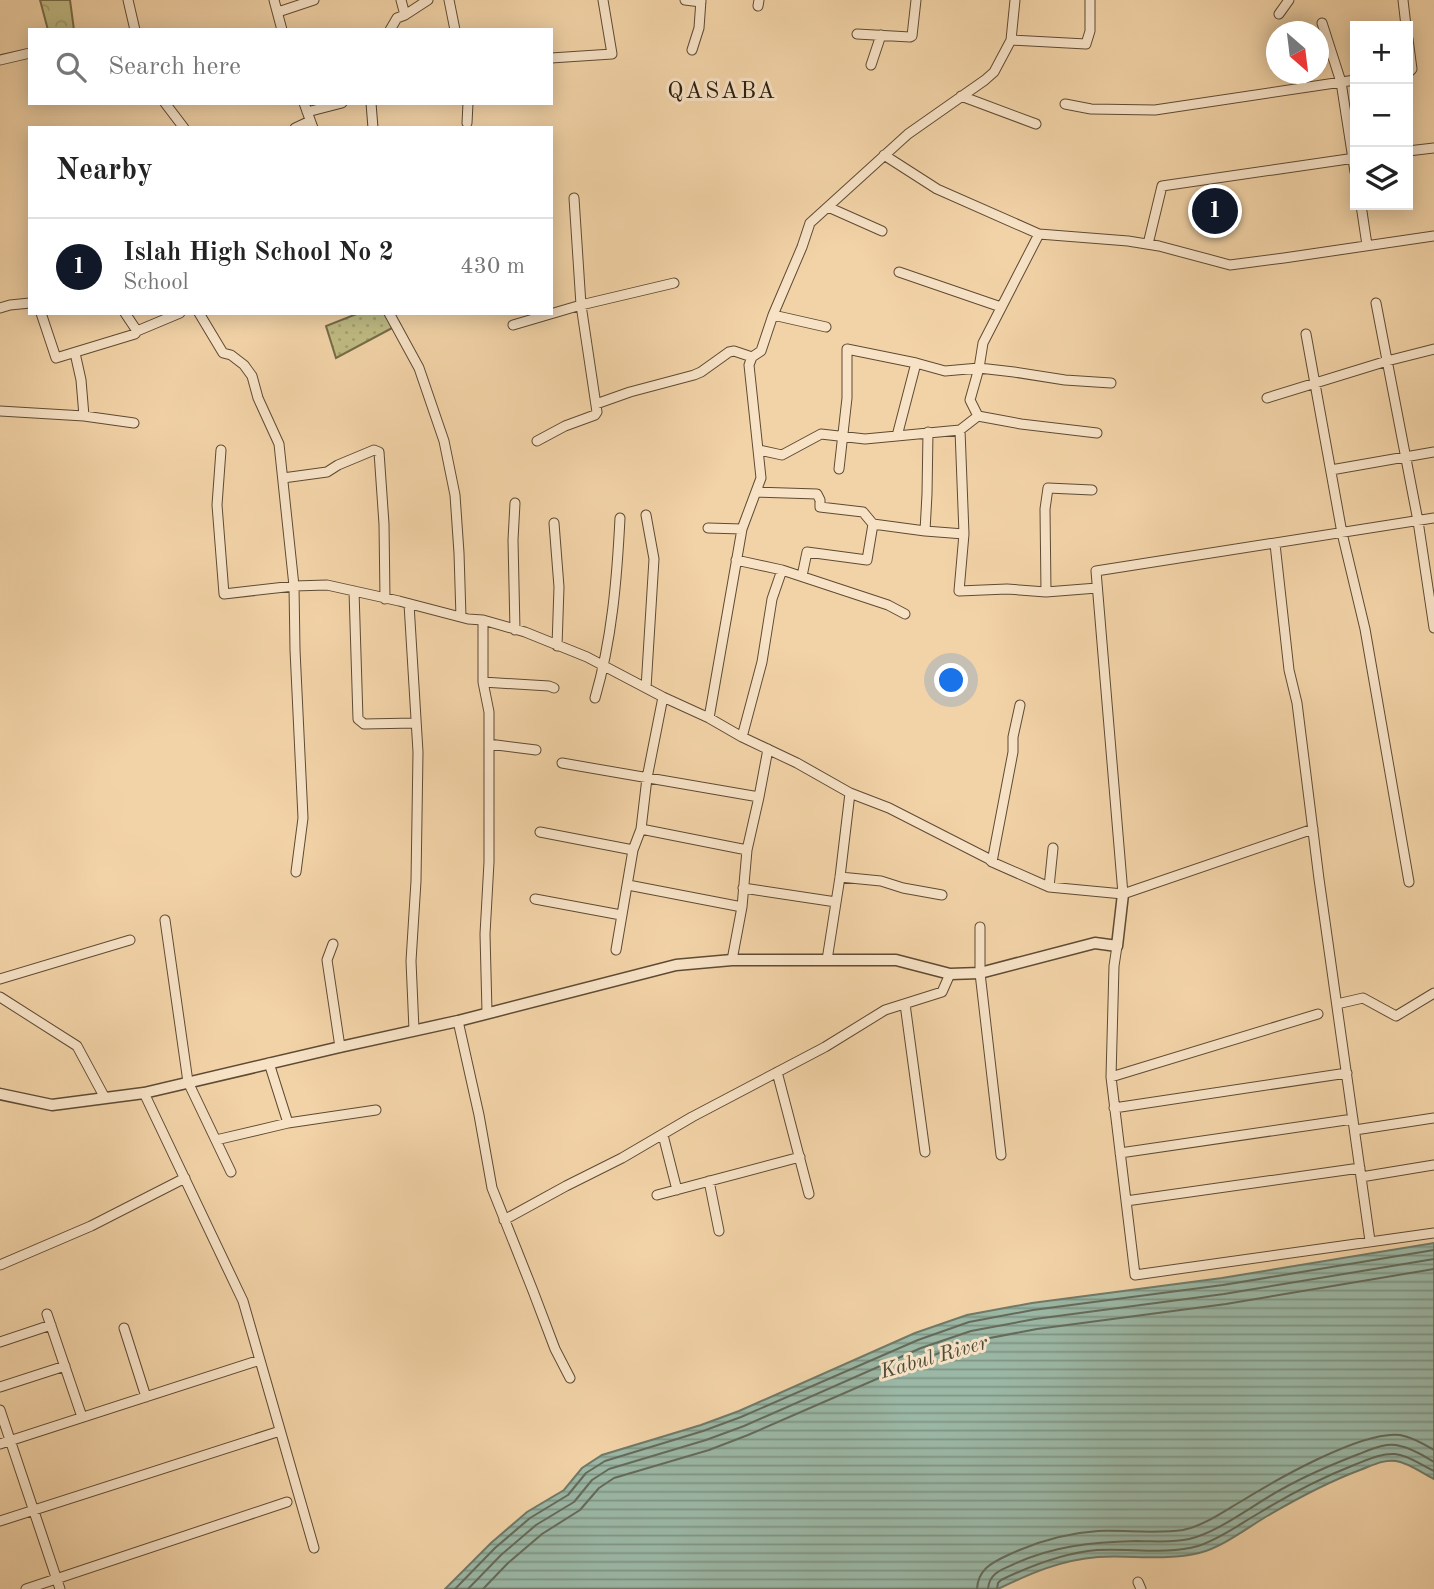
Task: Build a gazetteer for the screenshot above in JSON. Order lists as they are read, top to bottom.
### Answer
{
  "districts": ["QASABA"],
  "water": ["Kabul River"],
  "north": "bottom right",
  "page": {
    "map_buttons": ["+", "−"],
    "search": "Search here",
    "heading": "Nearby",
    "pins": "1",
    "list": [
      {
        "mark": "1",
        "name": "Islah High School No 2",
        "note": "School",
        "value": "430 m"
      }
    ]
  }
}
